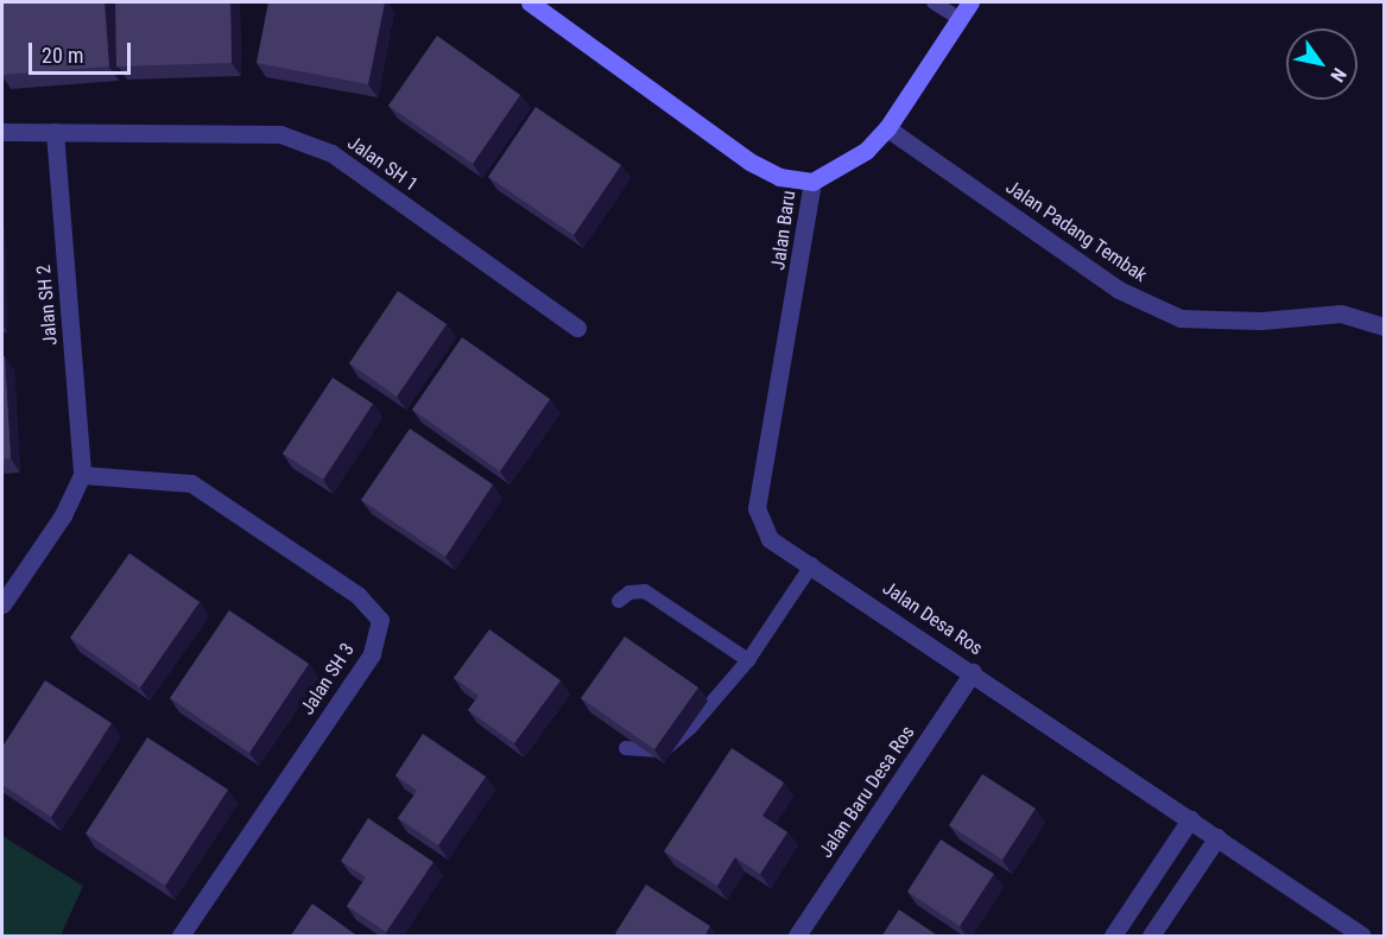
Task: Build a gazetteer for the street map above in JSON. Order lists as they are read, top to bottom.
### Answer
{
  "streets": {
    "street": [
      "Jalan SH 1",
      "Jalan Baru",
      "Jalan Padang Tembak",
      "Jalan SH 2",
      "Jalan Desa Ros",
      "Jalan SH 3",
      "Jalan Baru Desa Ros"
    ]
  },
  "crossings": [
    ["Jalan SH 1", "Jalan SH 2"],
    ["Jalan Baru", "Jalan Padang Tembak"],
    ["Jalan Baru", "Jalan Desa Ros"],
    ["Jalan SH 2", "Jalan SH 3"],
    ["Jalan Desa Ros", "Jalan Baru Desa Ros"]
  ],
  "scale_bar": "20 m",
  "north": "bottom right"
}
